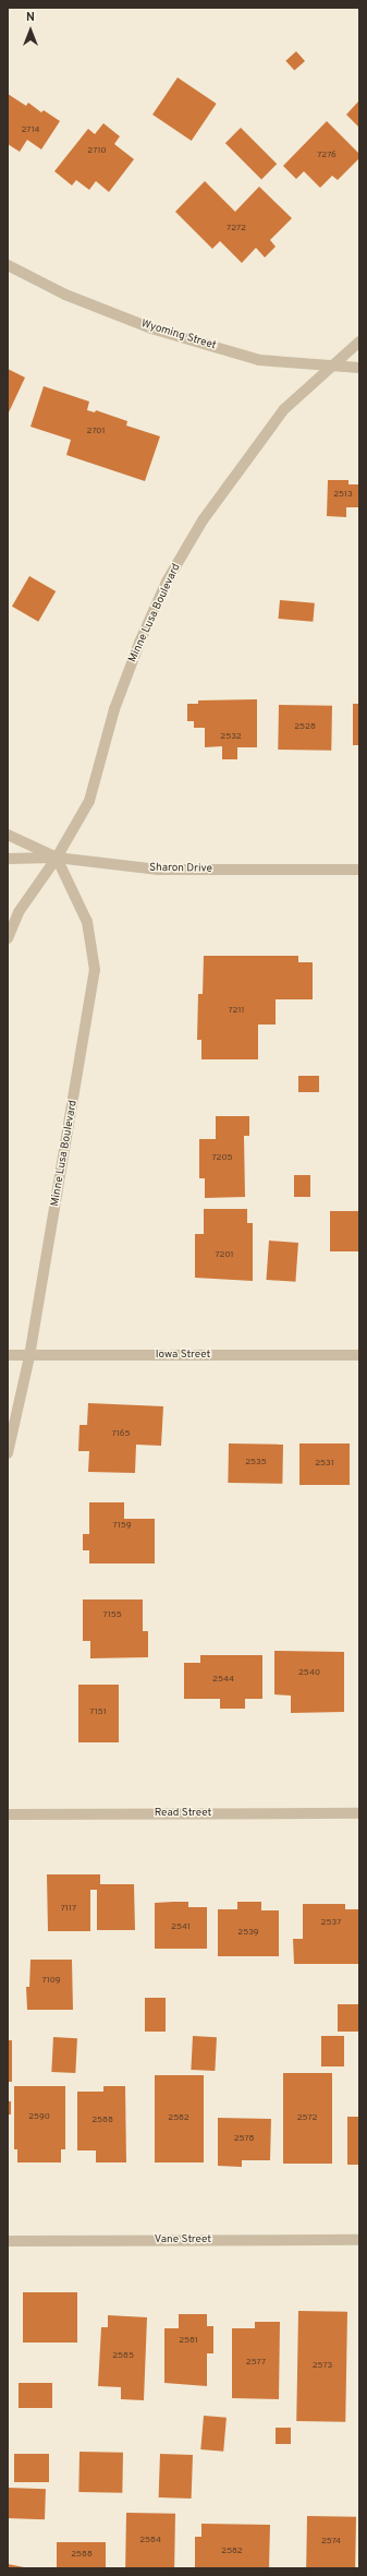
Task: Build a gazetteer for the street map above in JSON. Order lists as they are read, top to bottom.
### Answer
{
  "streets": {
    "street": [
      "Wyoming Street",
      "Minne Lusa Boulevard",
      "Sharon Drive",
      "Iowa Street",
      "Read Street",
      "Vane Street"
    ]
  },
  "crossings": [
    ["Wyoming Street", "Minne Lusa Boulevard"],
    ["Minne Lusa Boulevard", "Sharon Drive"],
    ["Minne Lusa Boulevard", "Iowa Street"]
  ],
  "house_numbers": [
    "2714",
    "2710",
    "7276",
    "7272",
    "2701",
    "2513",
    "2528",
    "2532",
    "7211",
    "7205",
    "7201",
    "7165",
    "2535",
    "2531",
    "7159",
    "7155",
    "2540",
    "2544",
    "7151",
    "7117",
    "2537",
    "2541",
    "2539",
    "7109",
    "2590",
    "2582",
    "2572",
    "2588",
    "2578",
    "2581",
    "2585",
    "2577",
    "2573",
    "2584",
    "2574",
    "2582",
    "2588"
  ],
  "north": "top"
}
